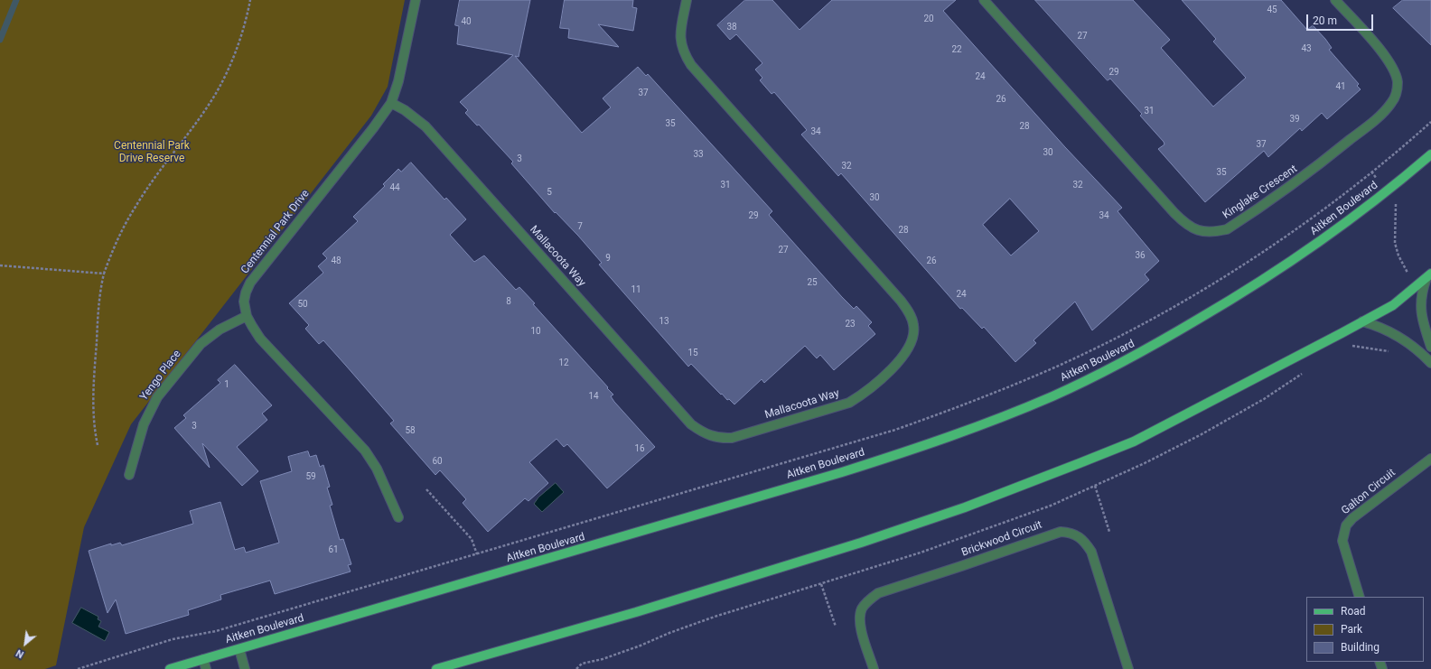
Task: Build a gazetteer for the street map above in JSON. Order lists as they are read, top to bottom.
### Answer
{
  "streets": {
    "main road": ["Aitken Boulevard"],
    "street": [
      "Kinglake Crescent",
      "Centennial Park Drive",
      "Mallacoota Way",
      "Yengo Place",
      "Galton Circuit",
      "Brickwood Circuit"
    ]
  },
  "crossings": [
    ["Centennial Park Drive", "Mallacoota Way"],
    ["Centennial Park Drive", "Yengo Place"]
  ],
  "parks": ["Centennial Park Drive Reserve"],
  "house_numbers": [
    "45",
    "20",
    "40",
    "38",
    "27",
    "43",
    "22",
    "29",
    "24",
    "41",
    "37",
    "26",
    "31",
    "39",
    "35",
    "28",
    "34",
    "37",
    "30",
    "33",
    "3",
    "32",
    "35",
    "31",
    "32",
    "44",
    "5",
    "30",
    "29",
    "34",
    "7",
    "28",
    "27",
    "36",
    "9",
    "48",
    "26",
    "25",
    "11",
    "24",
    "8",
    "50",
    "13",
    "23",
    "10",
    "15",
    "12",
    "1",
    "14",
    "3",
    "58",
    "16",
    "60",
    "59",
    "61"
  ],
  "legend": ["Road", "Park", "Building"],
  "scale_bar": "20 m",
  "north": "bottom left"
}
